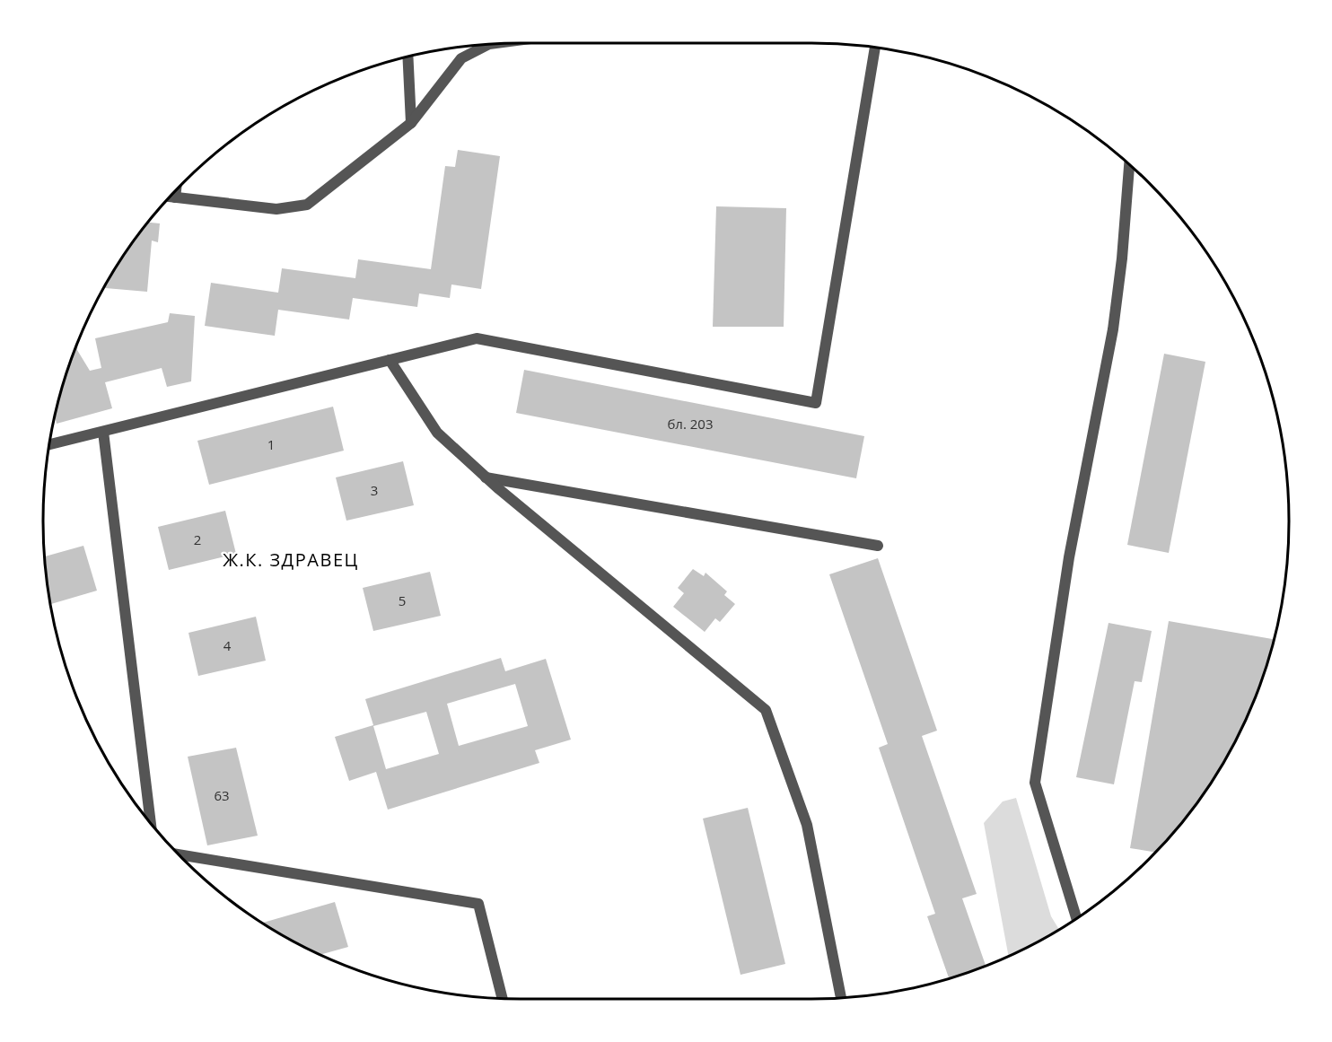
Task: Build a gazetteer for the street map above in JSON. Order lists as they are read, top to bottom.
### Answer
{
  "districts": ["Ж.К. ЗДРАВЕЦ"],
  "house_numbers": [
    "бл. 203",
    "1",
    "3",
    "2",
    "5",
    "4",
    "63"
  ]
}
